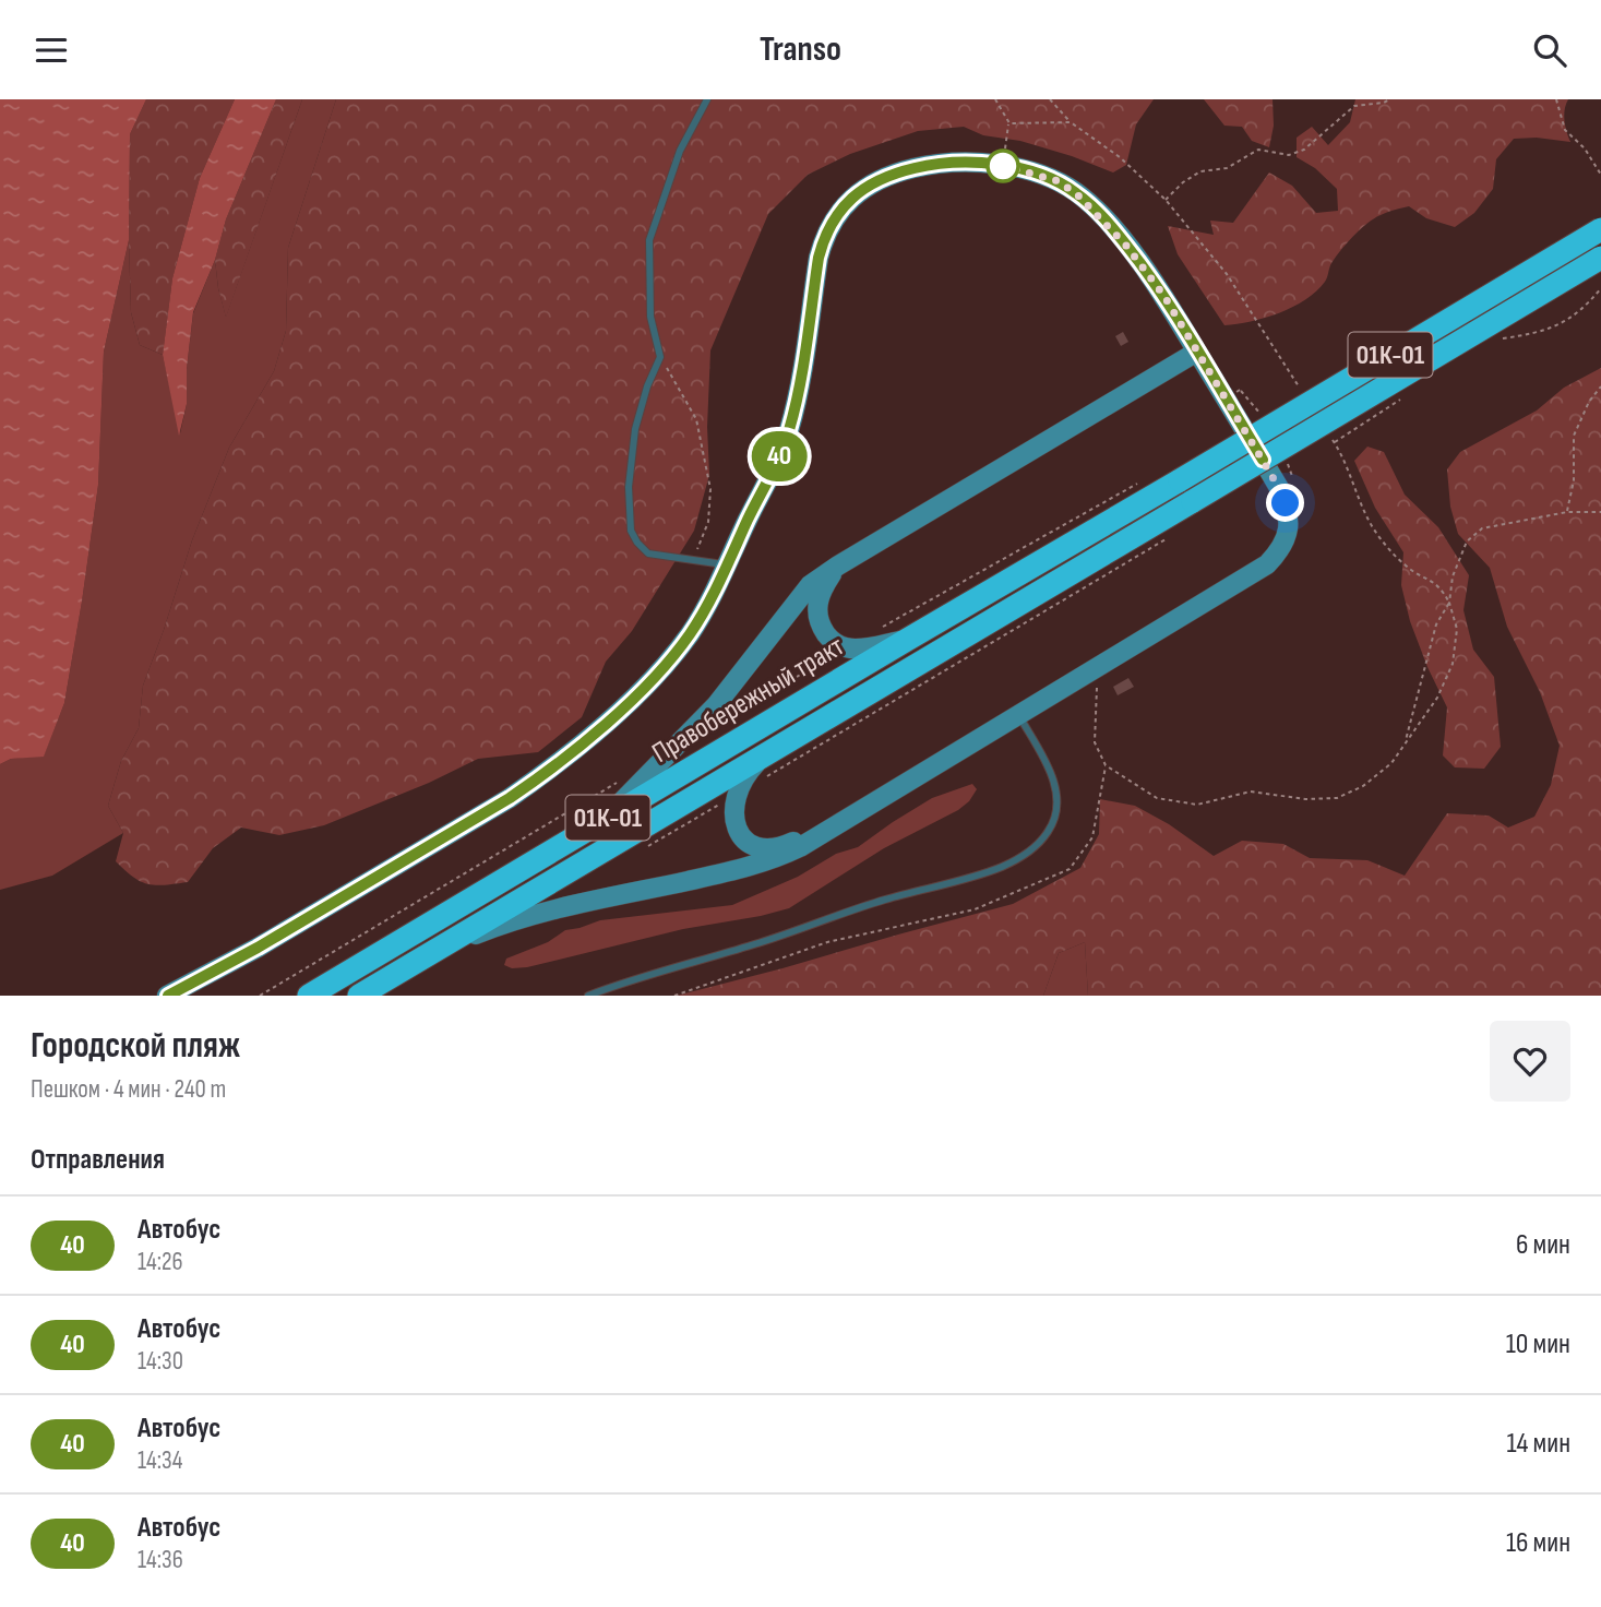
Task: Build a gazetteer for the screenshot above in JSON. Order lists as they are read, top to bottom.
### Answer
{
  "streets": {
    "highway": ["01К-01", "Правобережный тракт"]
  },
  "lines": ["bus line 40"],
  "page": {
    "header": "Transo",
    "on_map": "40",
    "heading": [
      ["Городской пляж", "Пешком · 4 мин · 240 m"],
      "Отправления"
    ],
    "list": [
      {
        "mark": "40",
        "name": "Автобус",
        "note": "14:26",
        "value": "6 мин"
      },
      {
        "mark": "40",
        "name": "Автобус",
        "note": "14:30",
        "value": "10 мин"
      },
      {
        "mark": "40",
        "name": "Автобус",
        "note": "14:34",
        "value": "14 мин"
      },
      {
        "mark": "40",
        "name": "Автобус",
        "note": "14:36",
        "value": "16 мин"
      }
    ]
  }
}
